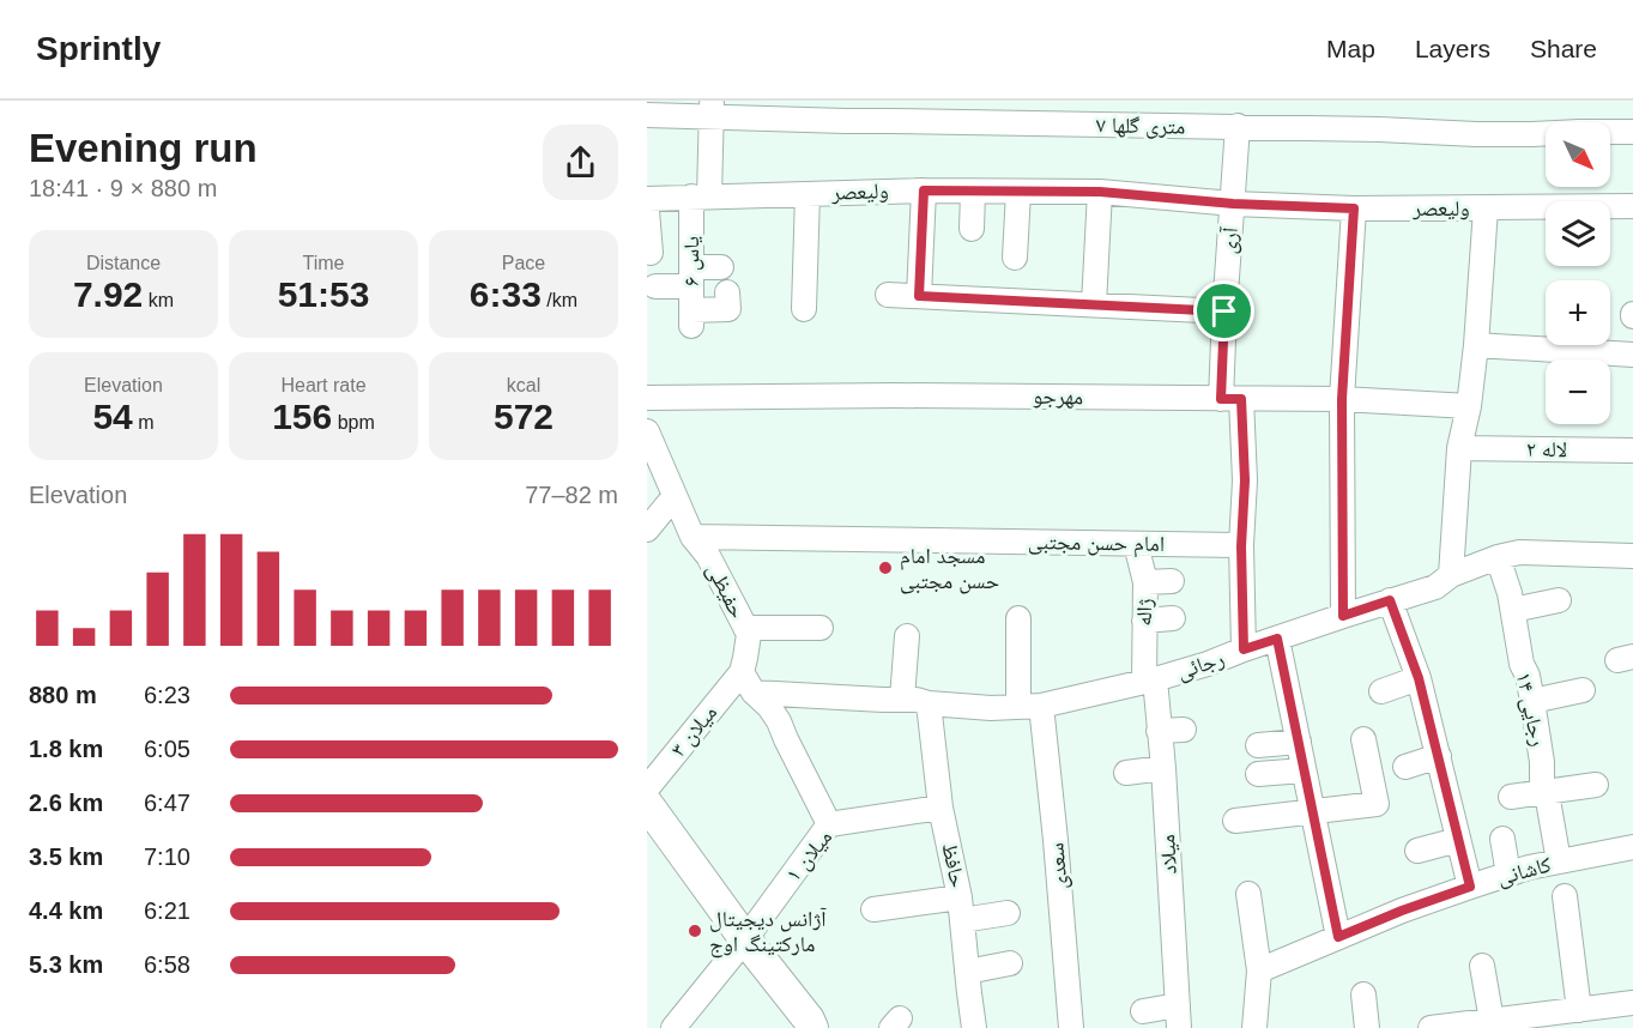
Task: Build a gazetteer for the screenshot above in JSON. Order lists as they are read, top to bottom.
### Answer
{
  "streets": {
    "street": [
      "۷ متری گلها",
      "ولیعصر",
      "آری",
      "یاس ۶",
      "مهرجو",
      "لاله ۲",
      "امام حسن مجتبی",
      "حفیظی",
      "ژاله",
      "رجائی",
      "رجایی ۱۴",
      "میلان ۳",
      "میلاد",
      "میلان ۱",
      "حافظ",
      "سعدی",
      "کاشانی"
    ]
  },
  "crossings": [
    ["۷ متری گلها", "آری"],
    ["۷ متری گلها", "یاس ۶"],
    ["ولیعصر", "آری"],
    ["ولیعصر", "یاس ۶"],
    ["آری", "مهرجو"],
    ["آری", "امام حسن مجتبی"],
    ["آری", "رجائی"],
    ["امام حسن مجتبی", "حفیظی"],
    ["امام حسن مجتبی", "ژاله"],
    ["حفیظی", "رجائی"],
    ["حفیظی", "میلان ۳"],
    ["ژاله", "رجائی"],
    ["ژاله", "میلاد"],
    ["رجائی", "رجایی ۱۴"],
    ["رجائی", "میلان ۳"],
    ["رجائی", "میلاد"],
    ["رجائی", "حافظ"],
    ["رجائی", "سعدی"],
    ["رجایی ۱۴", "کاشانی"],
    ["میلان ۱", "حافظ"]
  ],
  "places": ["مسجد امام حسن مجتبی", "آژانس دیجیتال مارکتینگ اوج"],
  "north": "bottom right",
  "page": {
    "header": "Sprintly",
    "nav": ["Map", "Layers", "Share"],
    "heading": ["Evening run", "18:41 · 9 × 880 m"],
    "map_buttons": ["+", "−"],
    "stats": [
      ["Distance", "7.92 km"],
      ["Time", "51:53"],
      ["Pace", "6:33 /km"],
      ["Elevation", "54 m"],
      ["Heart rate", "156 bpm"],
      ["kcal", "572"]
    ],
    "chart": ["Elevation", "77–82 m"],
    "list": [
      {
        "name": "880 m",
        "note": "6:23"
      },
      {
        "name": "1.8 km",
        "note": "6:05"
      },
      {
        "name": "2.6 km",
        "note": "6:47"
      },
      {
        "name": "3.5 km",
        "note": "7:10"
      },
      {
        "name": "4.4 km",
        "note": "6:21"
      },
      {
        "name": "5.3 km",
        "note": "6:58"
      }
    ]
  }
}
